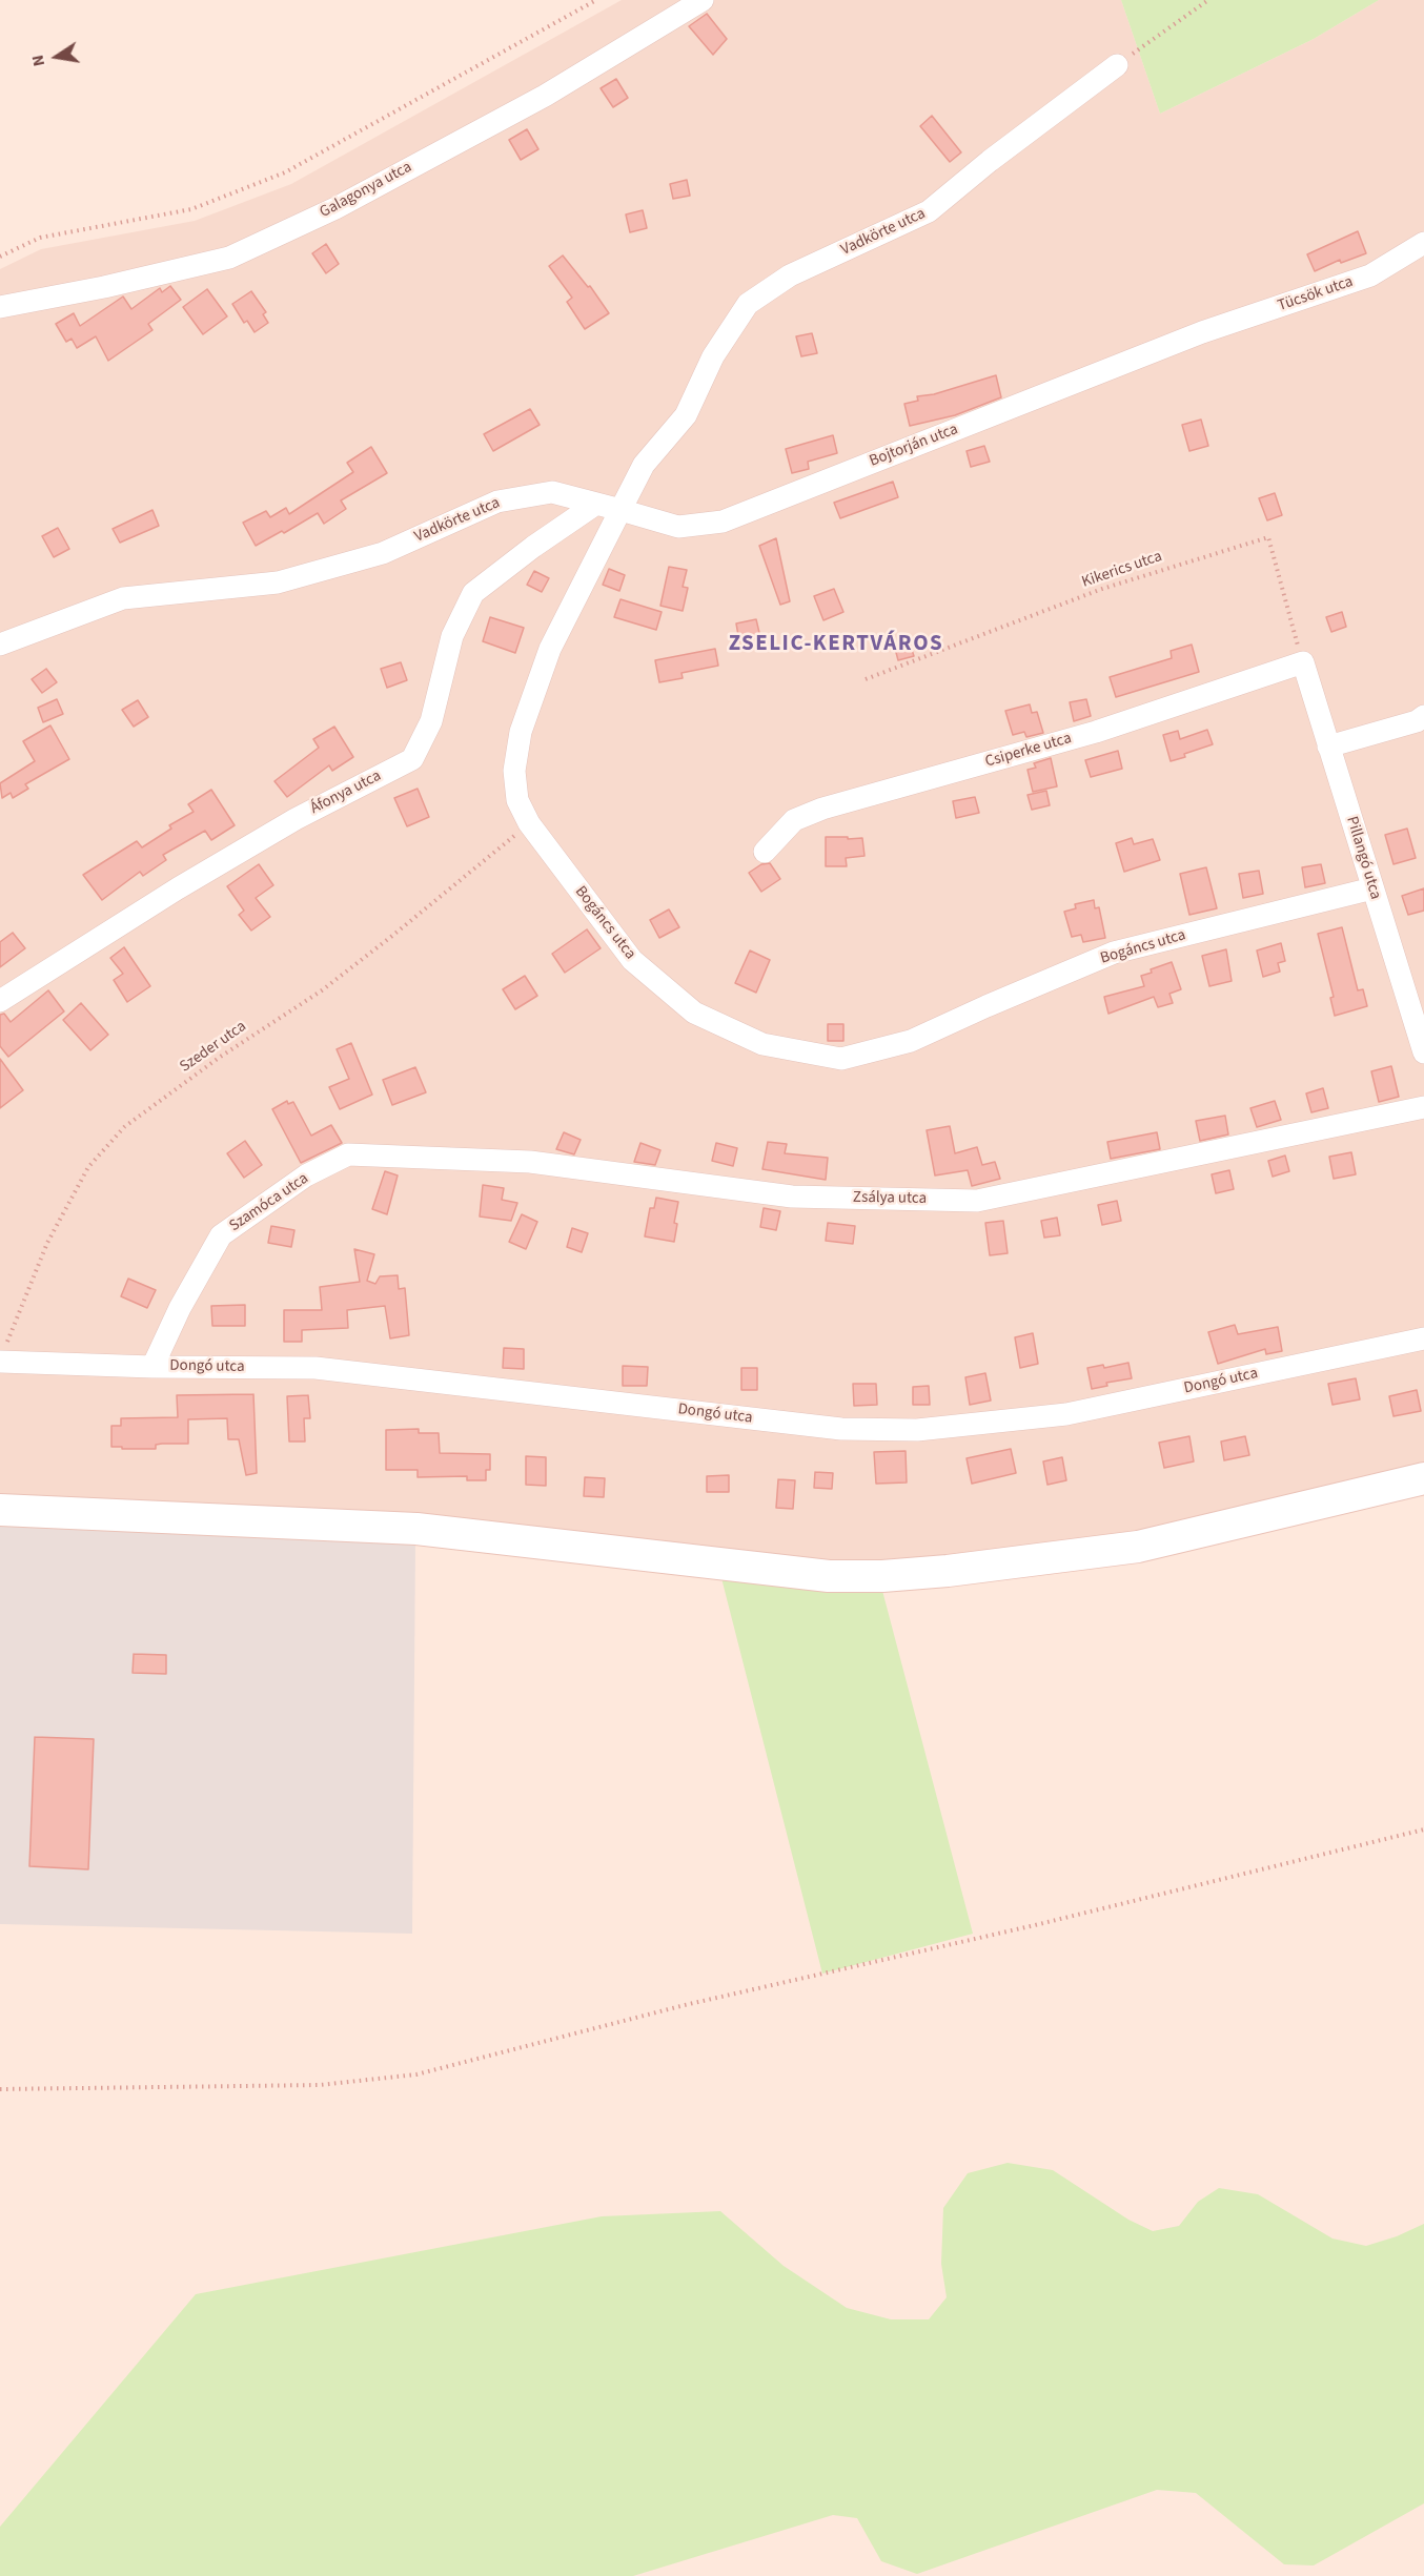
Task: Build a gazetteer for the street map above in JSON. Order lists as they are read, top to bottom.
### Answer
{
  "streets": {
    "street": [
      "Galagonya utca",
      "Vadkörte utca",
      "Tücsök utca",
      "Bojtorján utca",
      "Csiperke utca",
      "Áfonya utca",
      "Pillangó utca",
      "Bogáncs utca",
      "Zsálya utca",
      "Szamóca utca",
      "Dongó utca"
    ],
    "path": ["Kikerics utca", "Szeder utca"]
  },
  "crossings": [
    ["Vadkörte utca", "Bojtorján utca"],
    ["Vadkörte utca", "Áfonya utca"],
    ["Vadkörte utca", "Bogáncs utca"],
    ["Tücsök utca", "Bojtorján utca"],
    ["Bojtorján utca", "Bogáncs utca"],
    ["Kikerics utca", "Csiperke utca"],
    ["Kikerics utca", "Pillangó utca"],
    ["Csiperke utca", "Pillangó utca"],
    ["Pillangó utca", "Bogáncs utca"],
    ["Bogáncs utca", "Szeder utca"],
    ["Szeder utca", "Dongó utca"],
    ["Zsálya utca", "Szamóca utca"],
    ["Szamóca utca", "Dongó utca"]
  ],
  "districts": ["ZSELIC-KERTVÁROS"],
  "north": "left"
}
